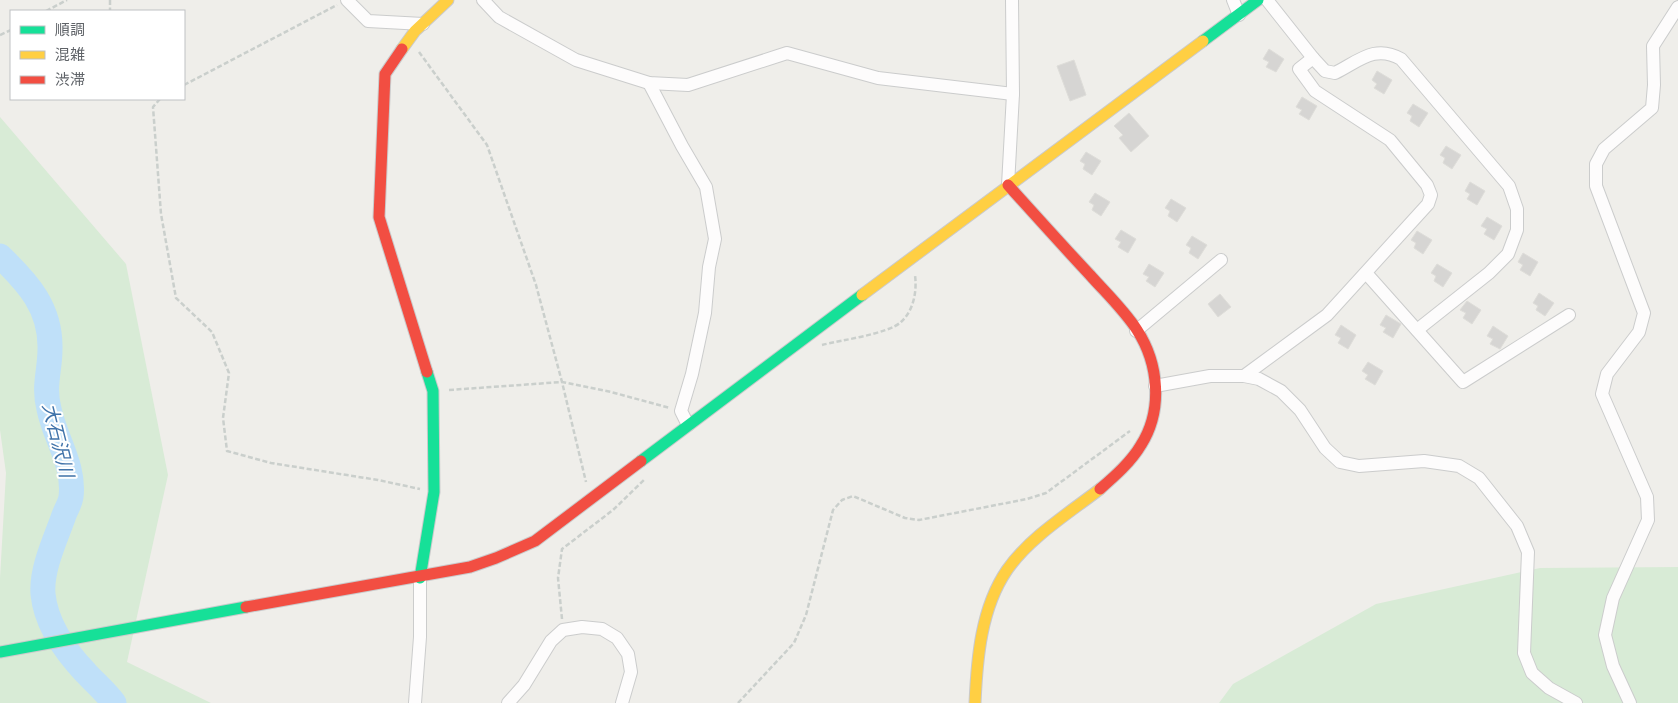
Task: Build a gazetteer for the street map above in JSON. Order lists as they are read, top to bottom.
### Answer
{
  "water": ["大石沢川"],
  "legend": ["順調", "混雑", "渋滞"]
}
